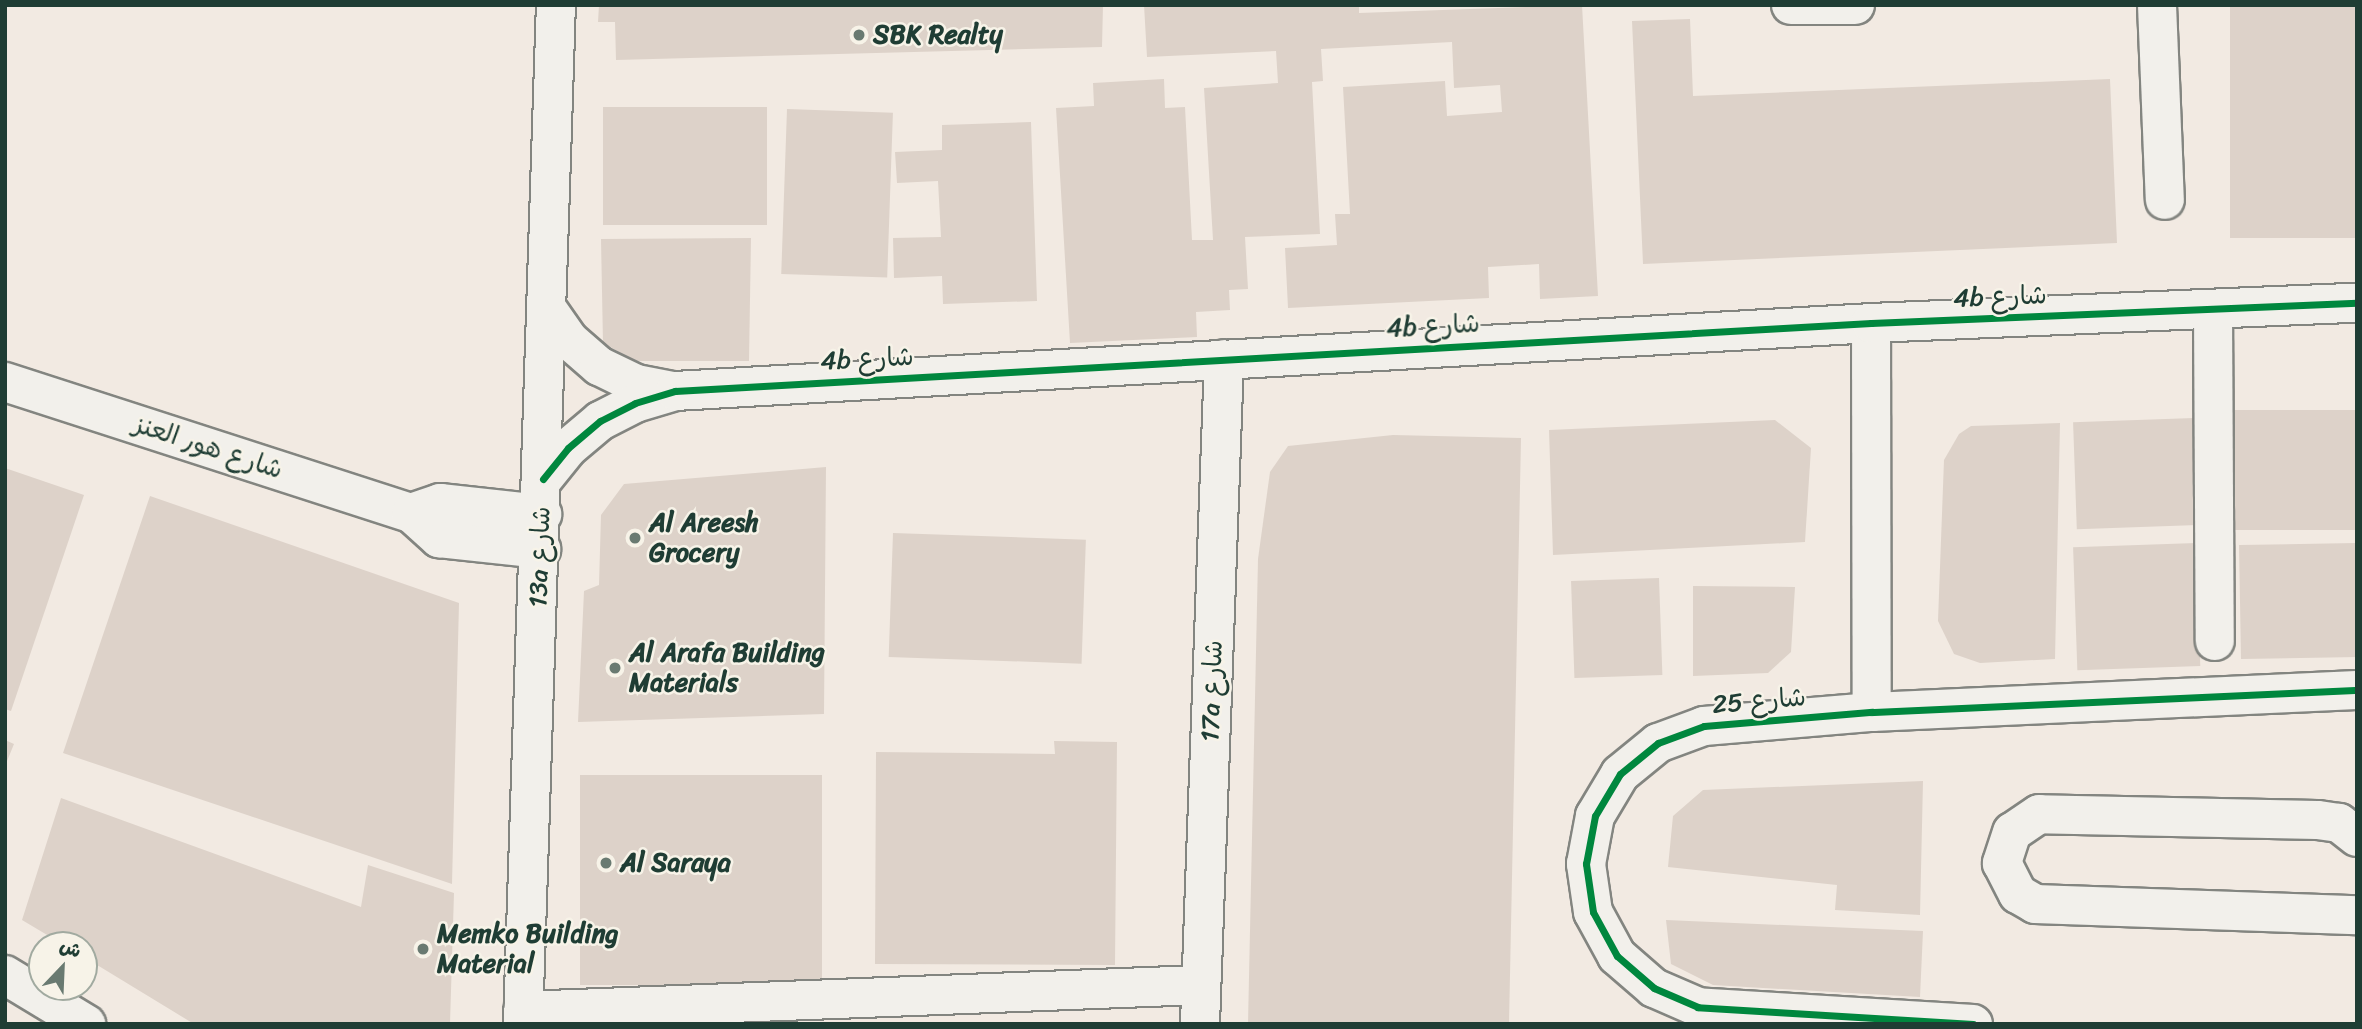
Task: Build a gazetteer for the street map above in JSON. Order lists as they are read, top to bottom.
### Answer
{
  "streets": {
    "street": [
      "4b شارع",
      "شارع هور العنز",
      "13a شارع",
      "17a شارع",
      "شارع 25"
    ]
  },
  "crossings": [
    ["4b شارع", "شارع هور العنز"],
    ["4b شارع", "13a شارع"],
    ["4b شارع", "17a شارع"],
    ["شارع هور العنز", "13a شارع"]
  ],
  "places": [
    "SBK Realty",
    "Al Areesh Grocery",
    "Al Arafa Building Materials",
    "Al Saraya",
    "Memko Building Material"
  ],
  "north": "top right"
}
